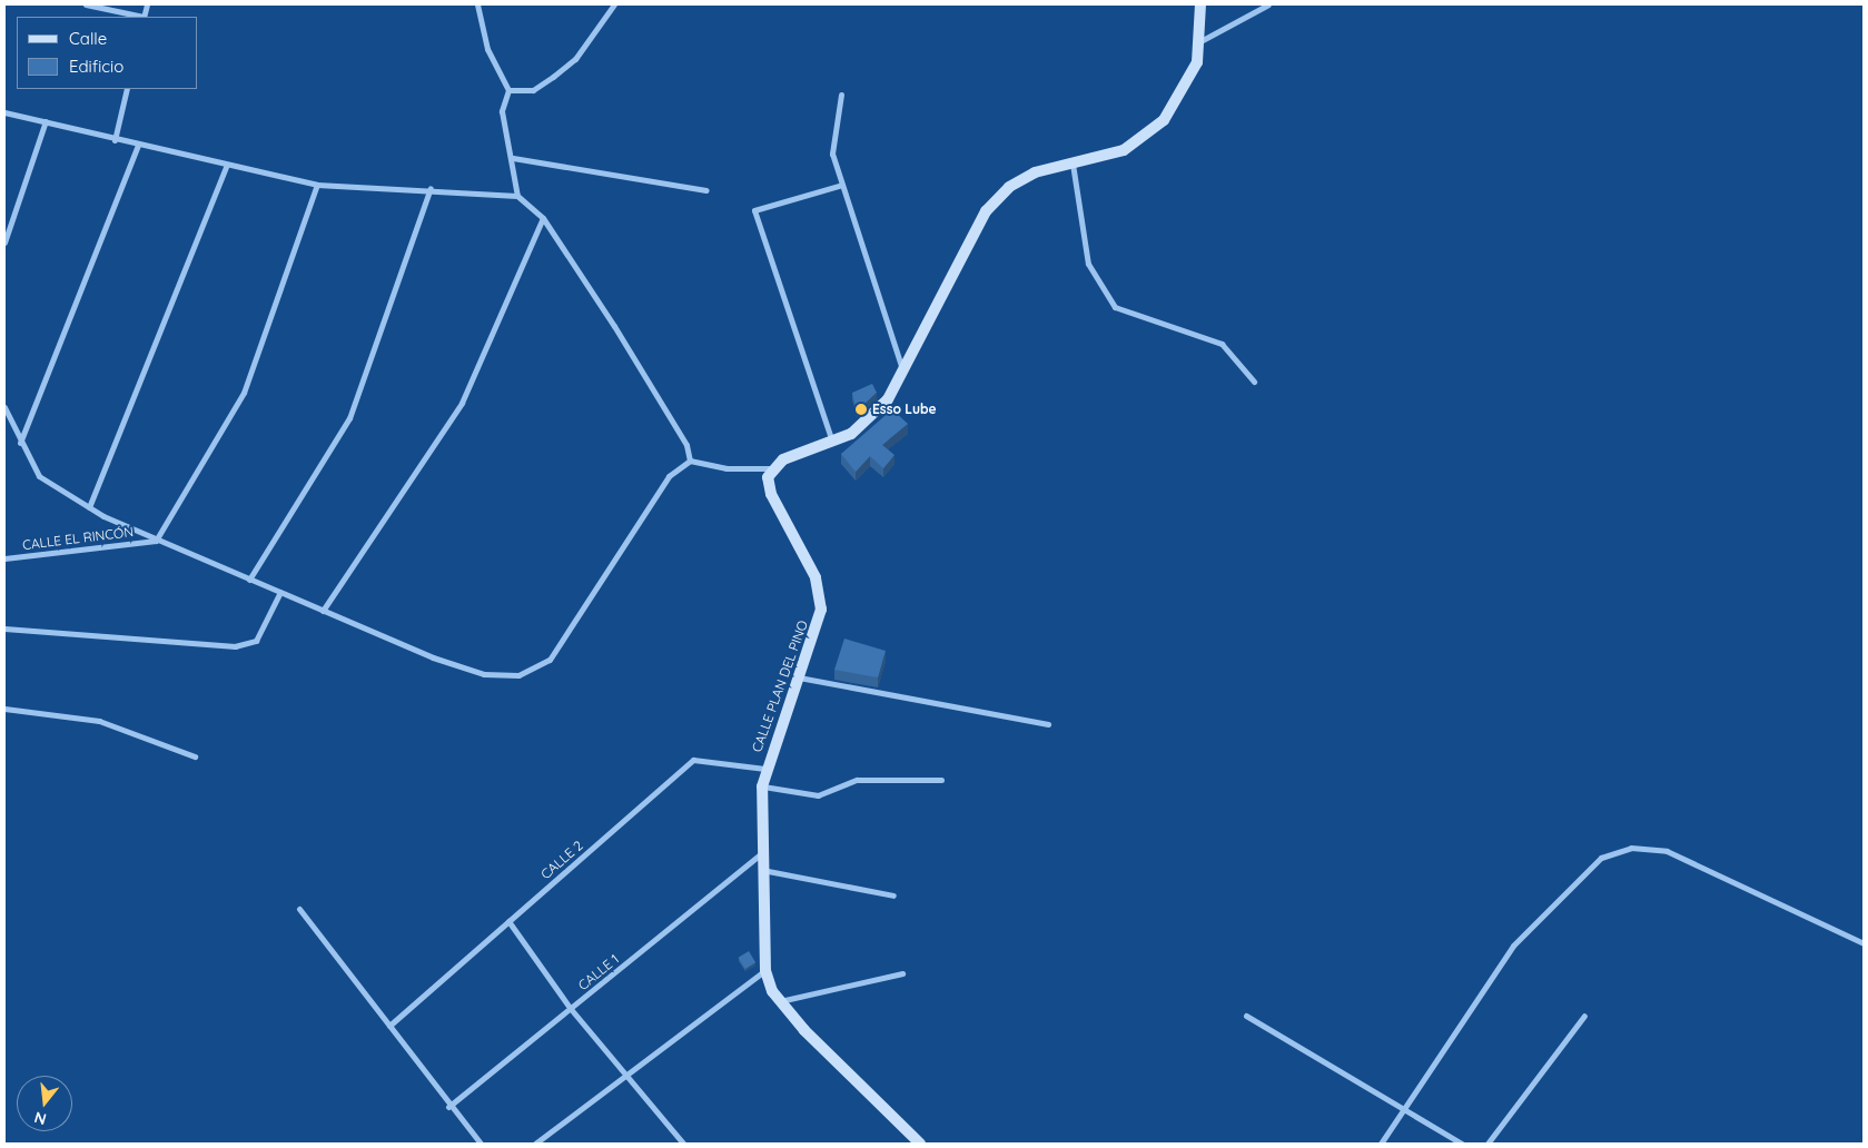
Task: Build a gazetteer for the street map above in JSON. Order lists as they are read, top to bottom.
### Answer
{
  "streets": {
    "street": [
      "CALLE EL RINCÓN",
      "CALLE PLAN DEL PINO",
      "CALLE 2",
      "CALLE 1"
    ]
  },
  "crossings": [
    ["CALLE PLAN DEL PINO", "CALLE 2"],
    ["CALLE PLAN DEL PINO", "CALLE 1"]
  ],
  "places": ["Esso Lube"],
  "legend": ["Calle", "Edificio"],
  "north": "bottom"
}
